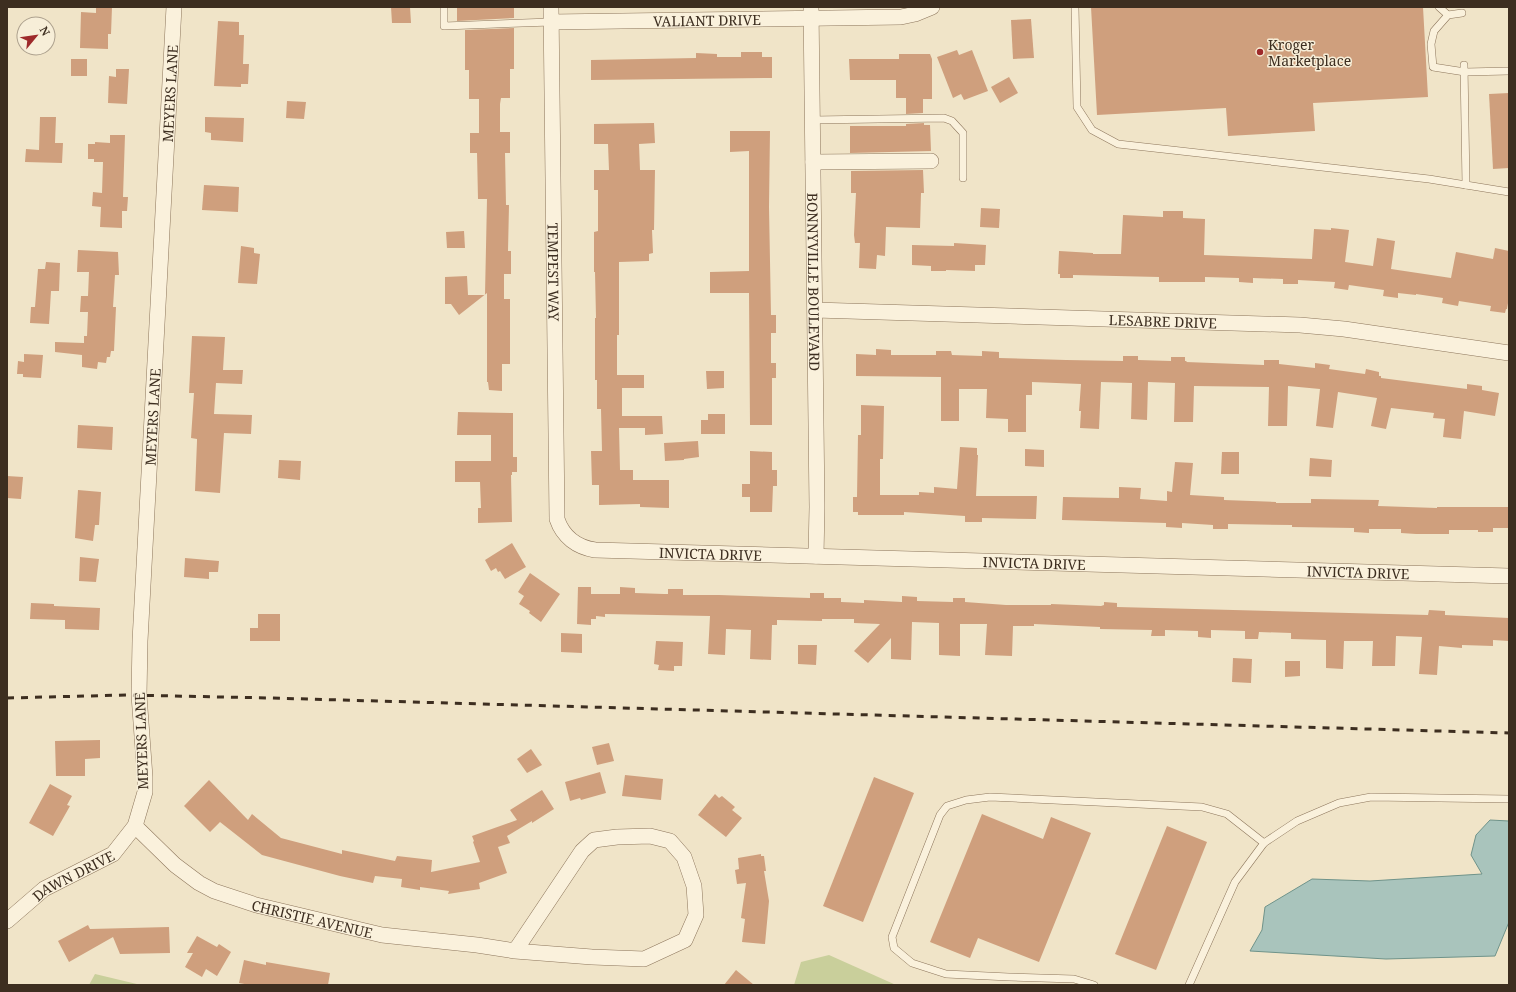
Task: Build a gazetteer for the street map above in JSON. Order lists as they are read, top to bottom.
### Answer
{
  "streets": {
    "street": [
      "VALIANT DRIVE",
      "MEYERS LANE",
      "TEMPEST WAY",
      "BONNYVILLE BOULEVARD",
      "LESABRE DRIVE",
      "INVICTA DRIVE",
      "DAWN DRIVE",
      "CHRISTIE AVENUE"
    ]
  },
  "crossings": [
    ["VALIANT DRIVE", "TEMPEST WAY"],
    ["VALIANT DRIVE", "BONNYVILLE BOULEVARD"],
    ["MEYERS LANE", "DAWN DRIVE"],
    ["MEYERS LANE", "CHRISTIE AVENUE"],
    ["TEMPEST WAY", "INVICTA DRIVE"],
    ["BONNYVILLE BOULEVARD", "LESABRE DRIVE"],
    ["BONNYVILLE BOULEVARD", "INVICTA DRIVE"],
    ["DAWN DRIVE", "CHRISTIE AVENUE"]
  ],
  "places": ["Kroger Marketplace"],
  "north": "top right"
}
